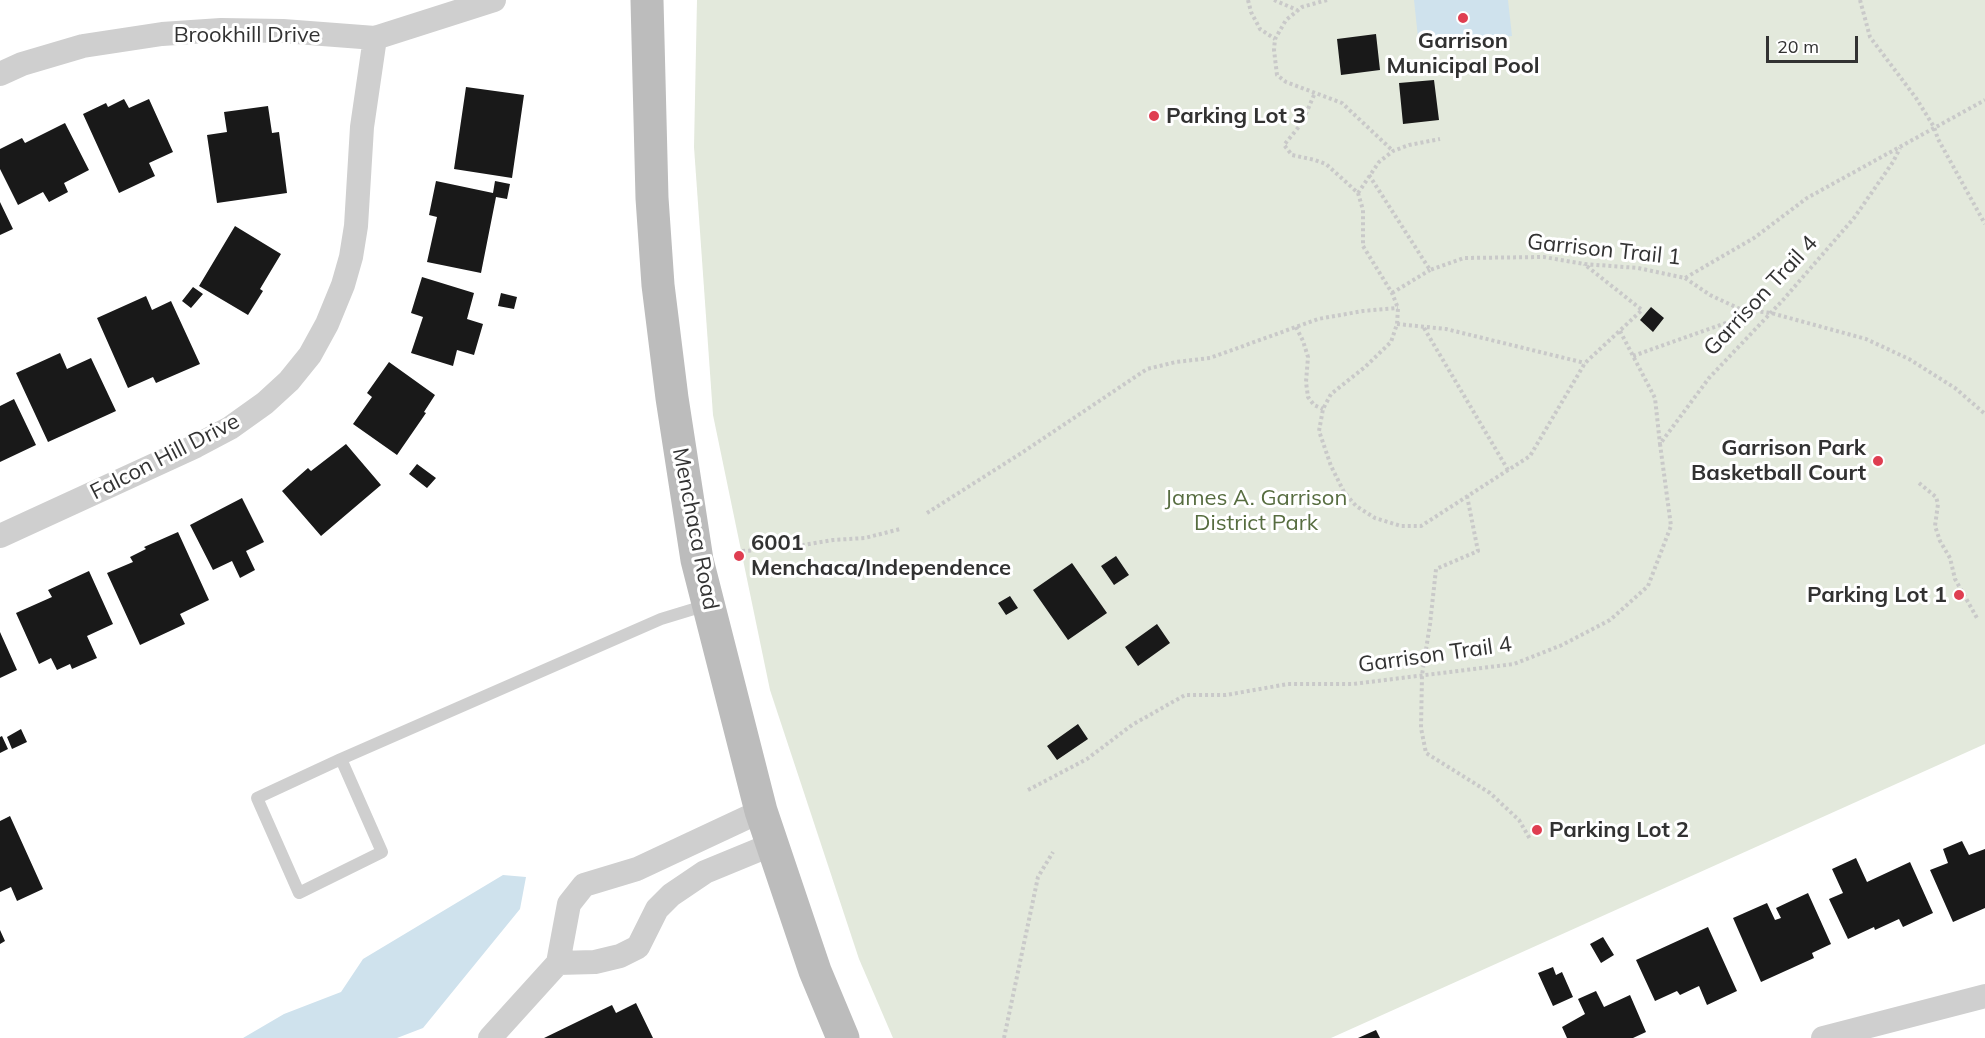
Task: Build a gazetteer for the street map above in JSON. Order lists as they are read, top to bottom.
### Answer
{
  "streets": {
    "main road": ["Menchaca Road"],
    "street": ["Brookhill Drive", "Falcon Hill Drive"],
    "path": ["Garrison Trail 1", "Garrison Trail 4"]
  },
  "crossings": [
    ["Brookhill Drive", "Falcon Hill Drive"],
    ["Garrison Trail 1", "Garrison Trail 4"]
  ],
  "parks": ["James A. Garrison District Park"],
  "places": [
    "Garrison Municipal Pool",
    "Parking Lot 3",
    "Garrison Park Basketball Court",
    "6001 Menchaca/Independence",
    "Parking Lot 1",
    "Parking Lot 2"
  ],
  "scale_bar": "20 m"
}
